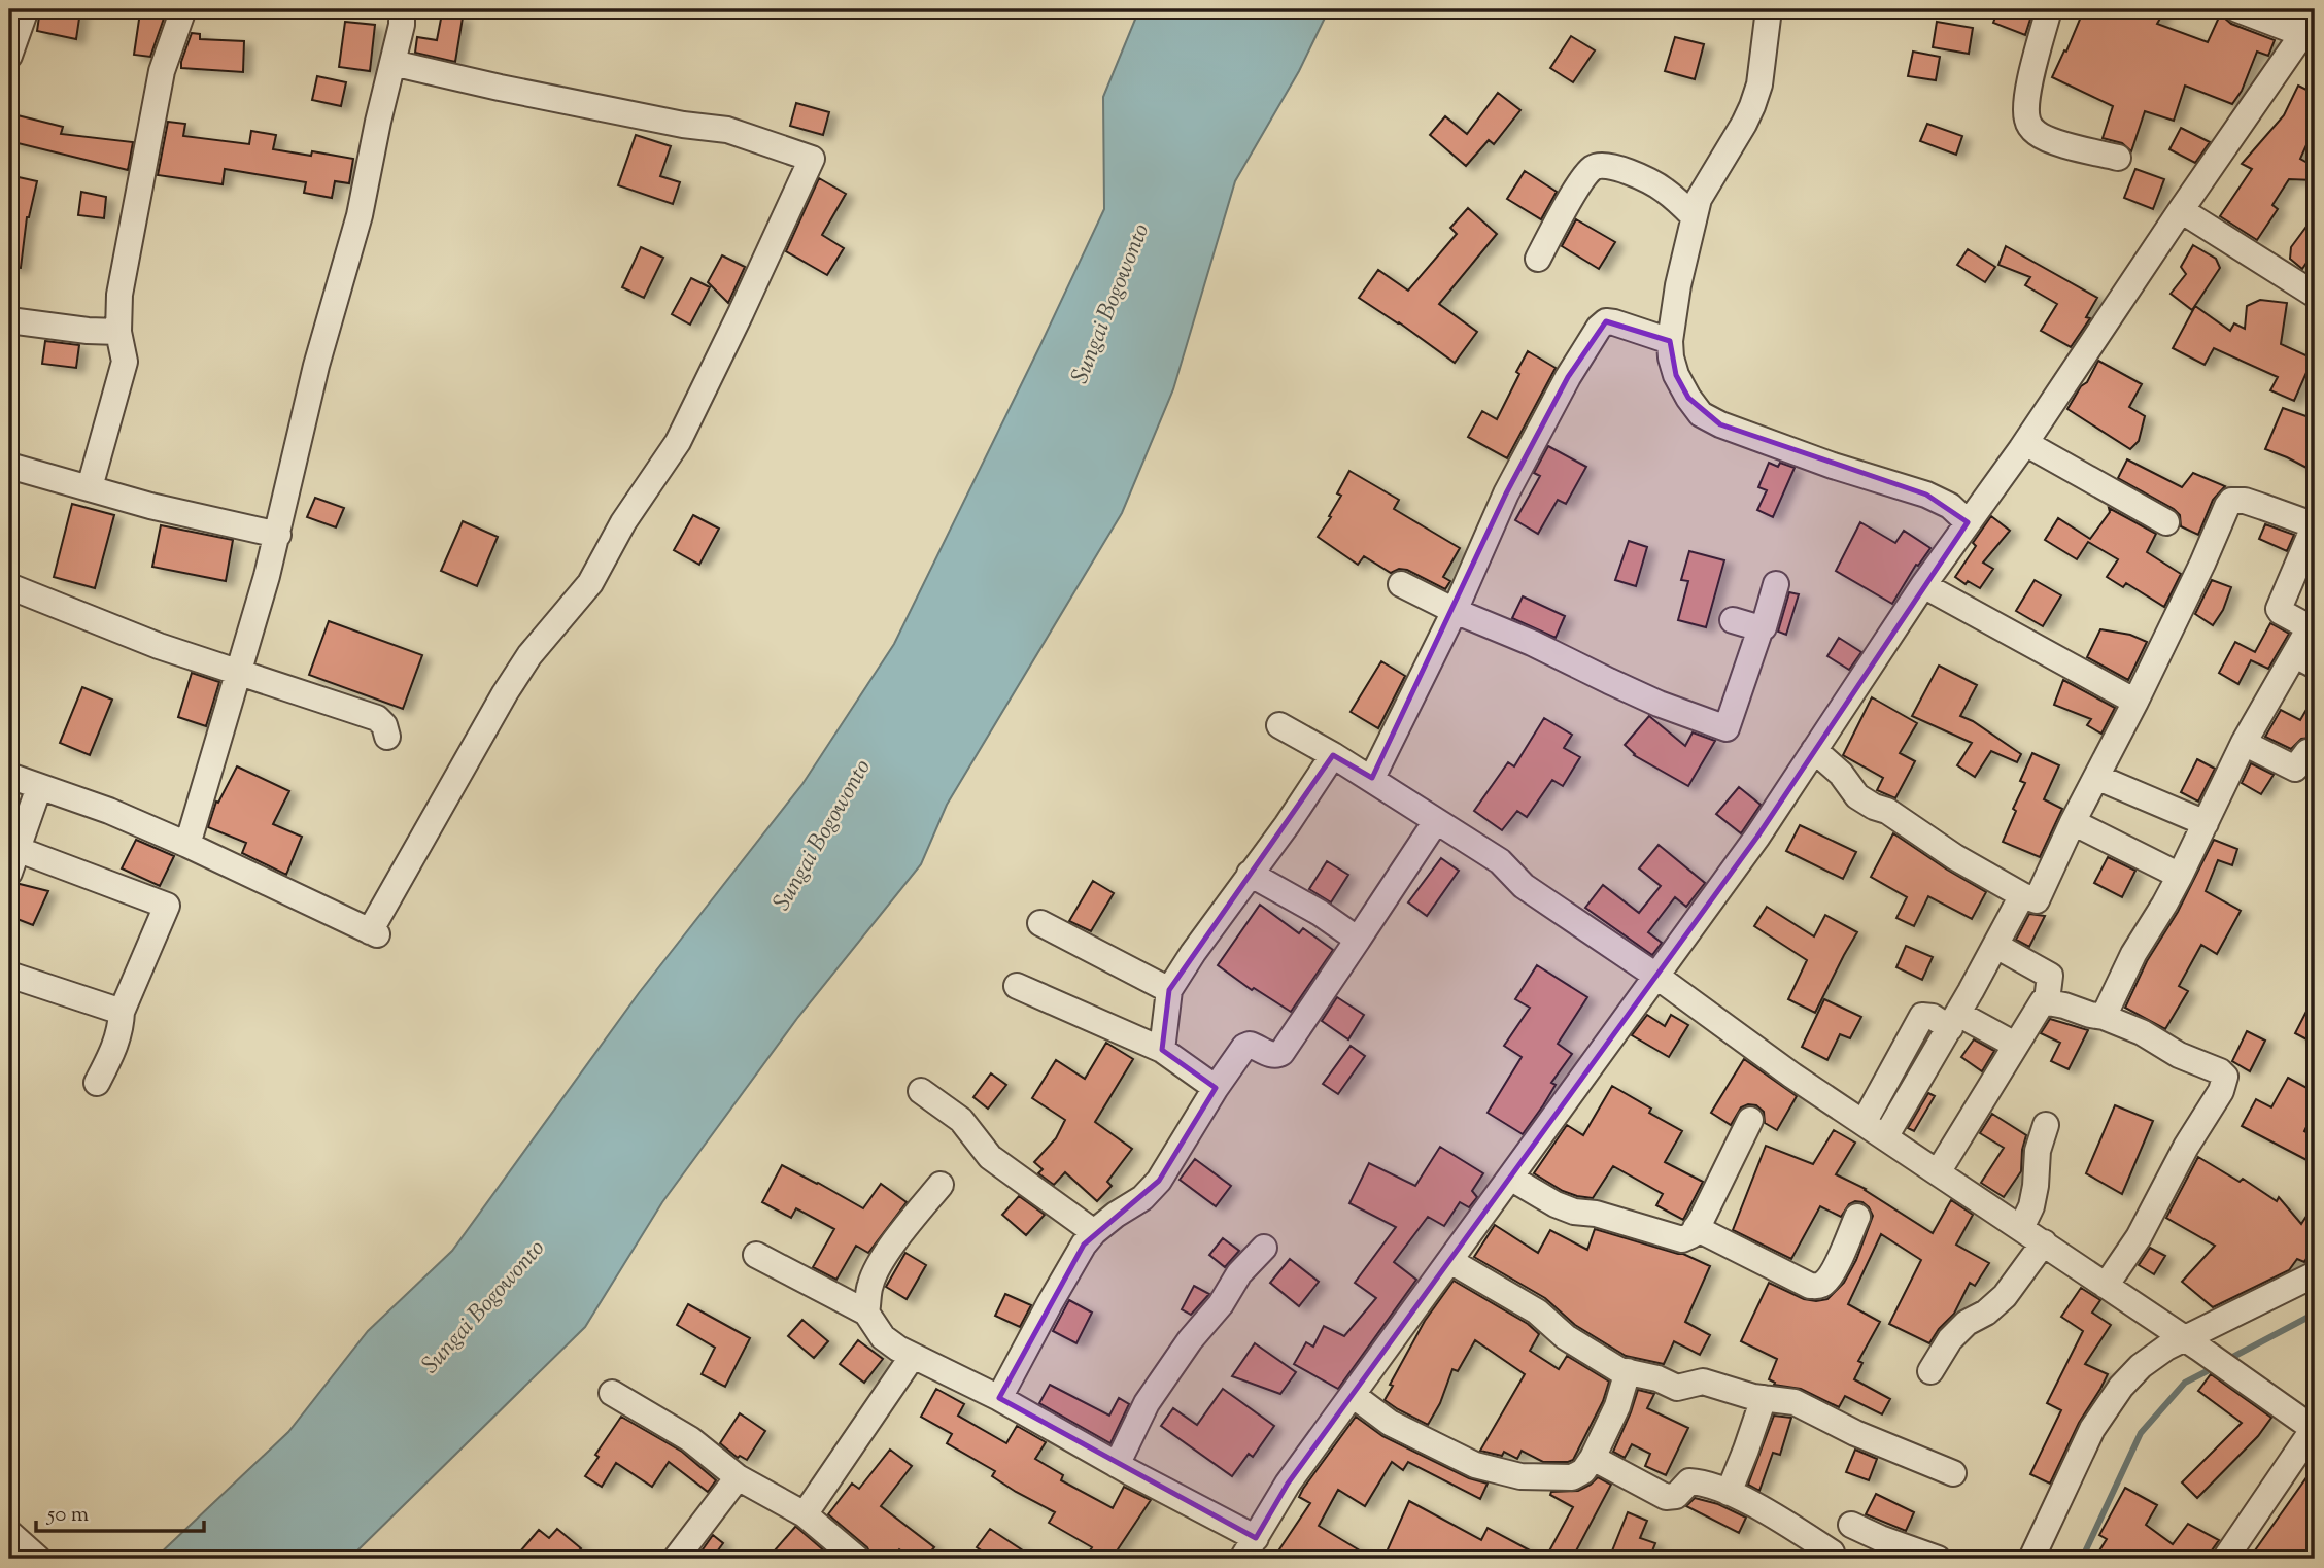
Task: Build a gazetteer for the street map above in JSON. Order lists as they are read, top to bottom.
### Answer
{
  "water": ["Sungai Bogowonto"],
  "scale_bar": "50 m"
}
